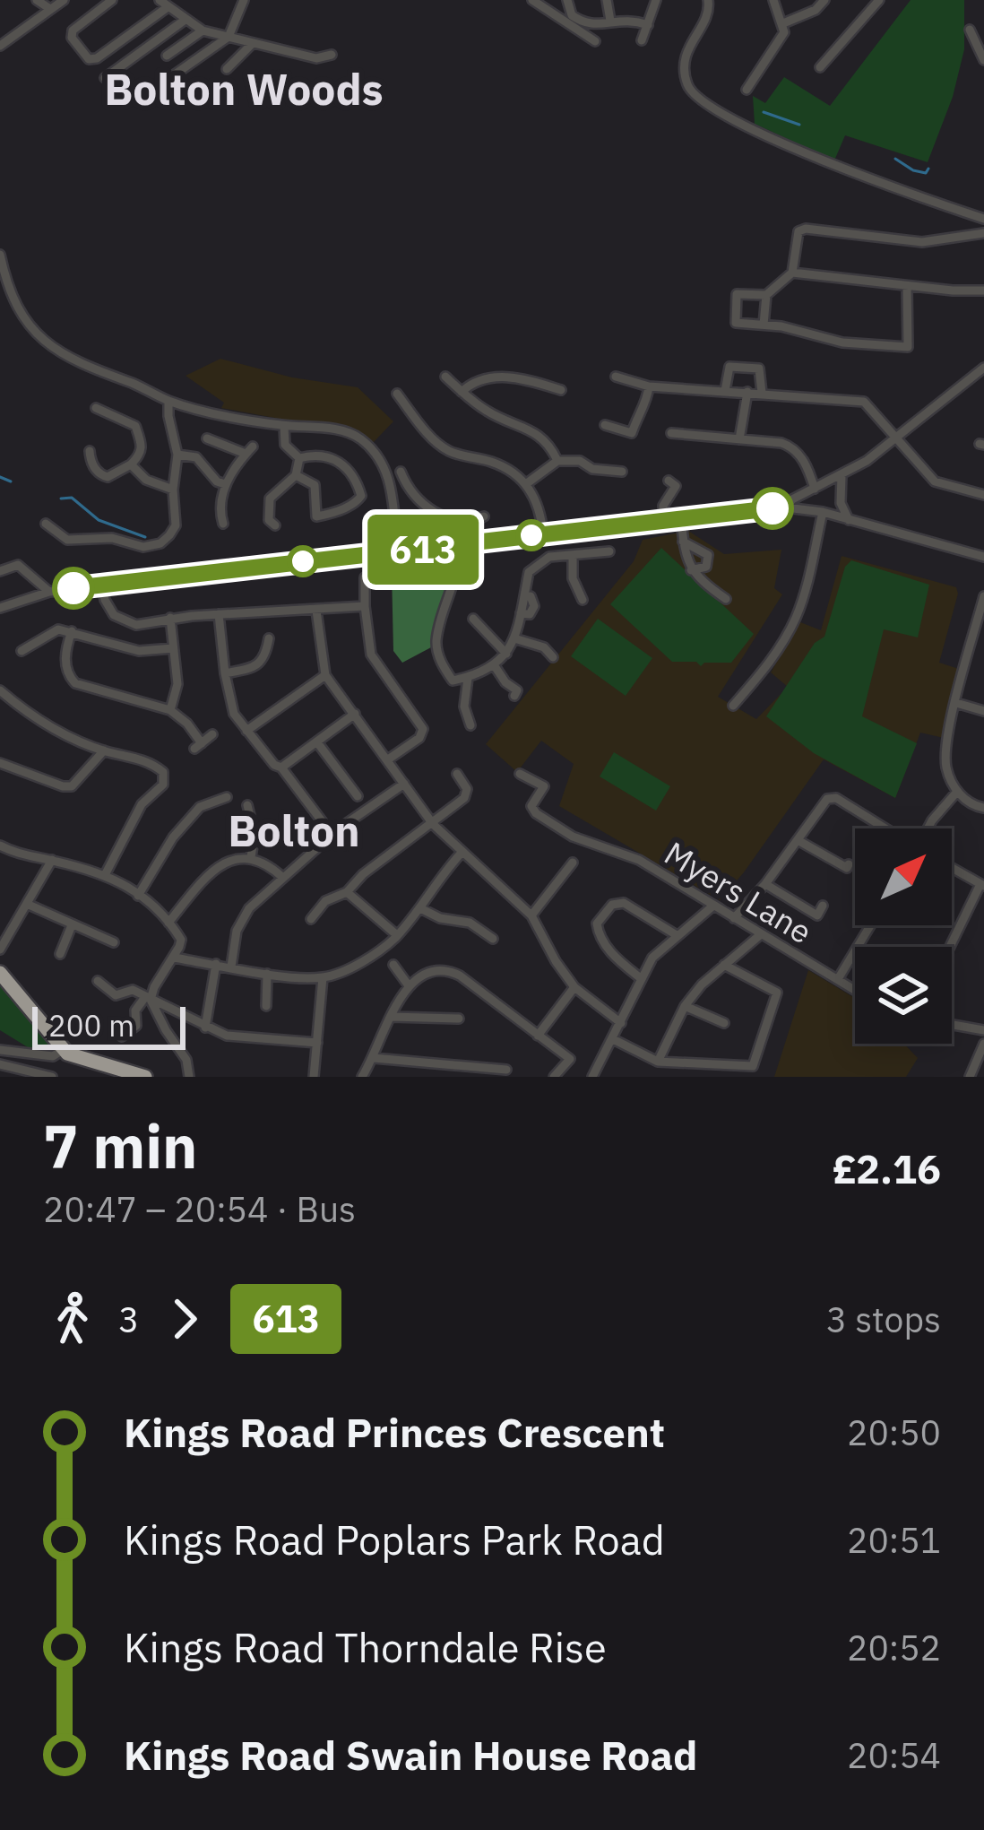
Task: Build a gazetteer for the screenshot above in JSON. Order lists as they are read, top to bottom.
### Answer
{
  "streets": {
    "street": ["Myers Lane"]
  },
  "districts": ["Bolton Woods", "Bolton"],
  "lines": ["bus line 613"],
  "scale_bar": "200 m",
  "north": "top right",
  "page": {
    "on_map": "613",
    "scale": "200 m",
    "heading": ["7 min", "20:47 – 20:54 · Bus", "£2.16"],
    "legs": ["3", "613", "3 stops"],
    "list": [
      {
        "name": "Kings Road Princes Crescent",
        "value": "20:50"
      },
      {
        "name": "Kings Road Poplars Park Road",
        "value": "20:51"
      },
      {
        "name": "Kings Road Thorndale Rise",
        "value": "20:52"
      },
      {
        "name": "Kings Road Swain House Road",
        "value": "20:54"
      }
    ]
  }
}
